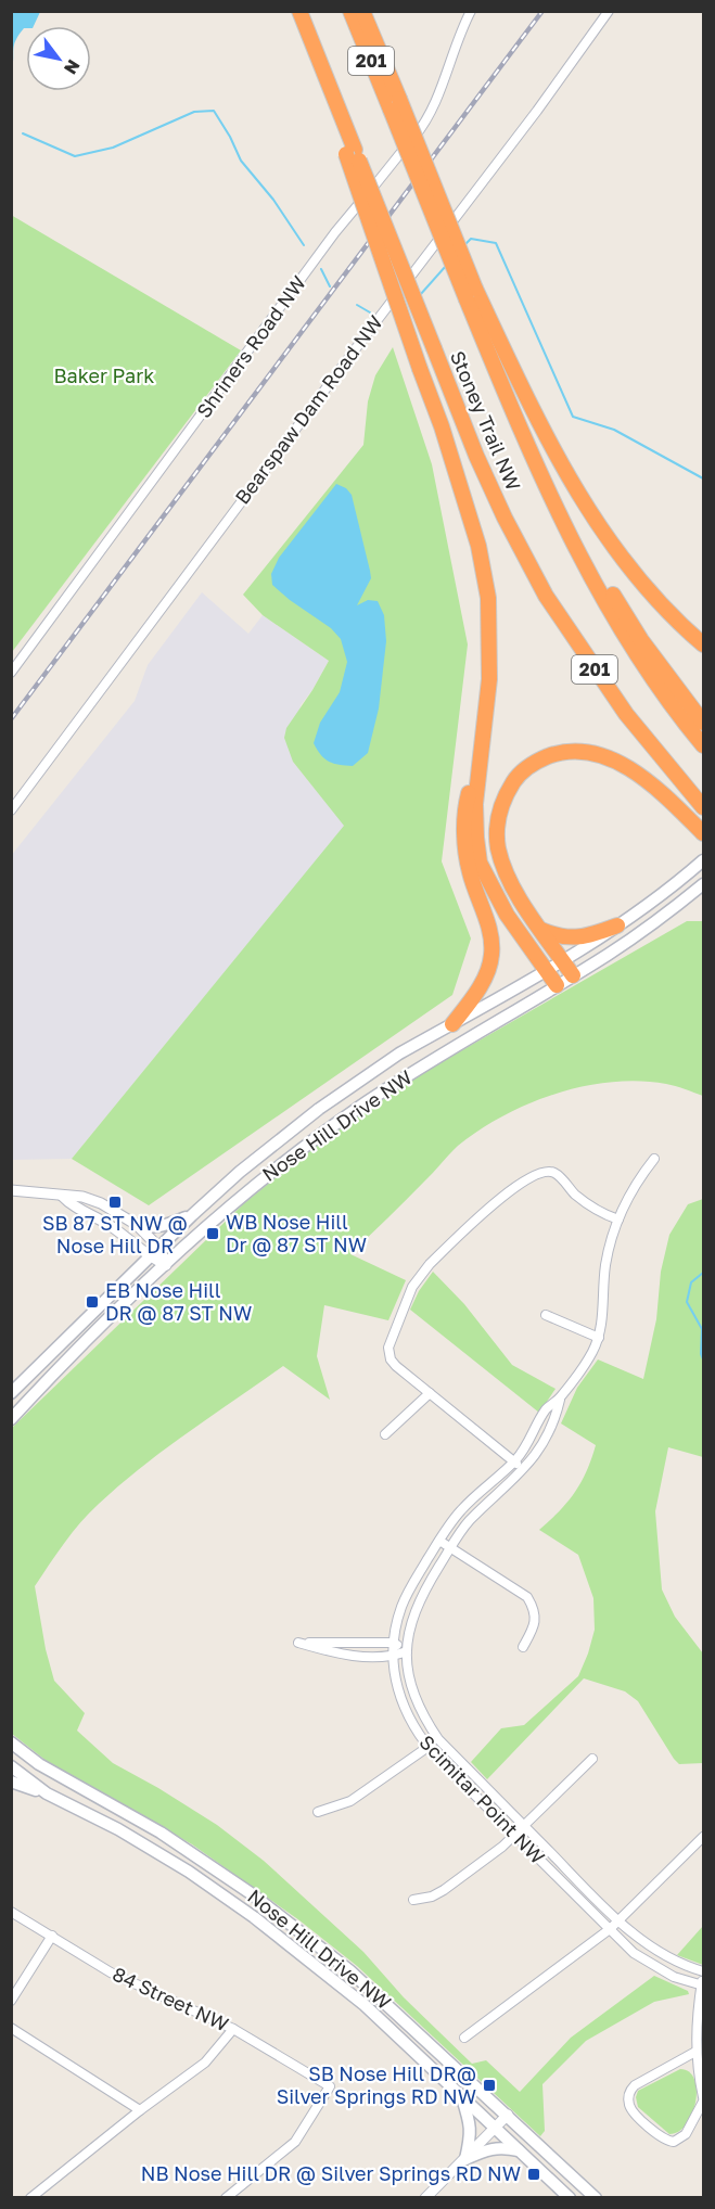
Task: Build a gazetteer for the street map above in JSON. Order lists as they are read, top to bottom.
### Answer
{
  "streets": {
    "highway": ["201", "Stoney Trail NW"],
    "main road": ["Nose Hill Drive NW"],
    "street": [
      "Shriners Road NW",
      "Bearspaw Dam Road NW",
      "Scimitar Point NW",
      "84 Street NW"
    ]
  },
  "parks": ["Baker Park"],
  "places": {
    "transit": [
      "SB 87 ST NW @ Nose Hill DR",
      "WB Nose Hill Dr @ 87 ST NW",
      "EB Nose Hill DR @ 87 ST NW",
      "SB Nose Hill DR@ Silver Springs RD NW",
      "NB Nose Hill DR @ Silver Springs RD NW"
    ]
  },
  "north": "bottom right"
}
